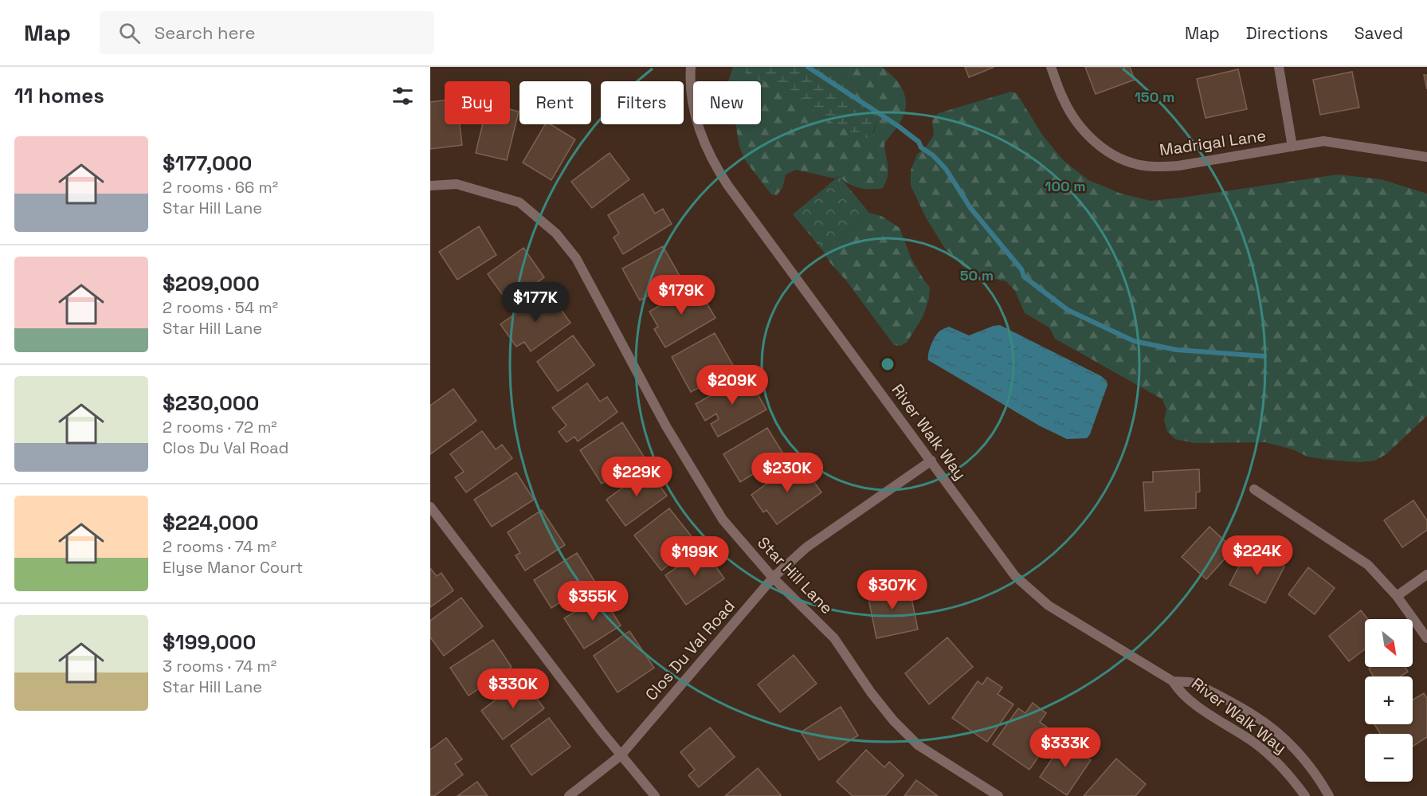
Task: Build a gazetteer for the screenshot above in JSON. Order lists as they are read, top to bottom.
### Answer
{
  "streets": {
    "street": [
      "Madrigal Lane",
      "River Walk Way",
      "Star Hill Lane",
      "Clos Du Val Road"
    ]
  },
  "crossings": [
    ["River Walk Way", "Clos Du Val Road"],
    ["Star Hill Lane", "Clos Du Val Road"]
  ],
  "north": "bottom right",
  "page": {
    "header": "Map",
    "search": "Search here",
    "nav": ["Map", "Directions", "Saved"],
    "heading": "11 homes",
    "chip": [
      "Buy",
      "Rent",
      "Filters",
      "New"
    ],
    "list": [
      {
        "name": "$177,000",
        "note": "2 rooms · 66 m² · Star Hill Lane"
      },
      {
        "name": "$209,000",
        "note": "2 rooms · 54 m² · Star Hill Lane"
      },
      {
        "name": "$230,000",
        "note": "2 rooms · 72 m² · Clos Du Val Road"
      },
      {
        "name": "$224,000",
        "note": "2 rooms · 74 m² · Elyse Manor Court"
      },
      {
        "name": "$199,000",
        "note": "3 rooms · 74 m² · Star Hill Lane"
      }
    ],
    "price": [
      "$179K",
      "$177K",
      "$209K",
      "$230K",
      "$229K",
      "$224K",
      "$199K",
      "$307K",
      "$355K",
      "$330K",
      "$333K"
    ],
    "map_buttons": ["+", "−"]
  },
  "rings": ["150 m", "100 m", "50 m"]
}
